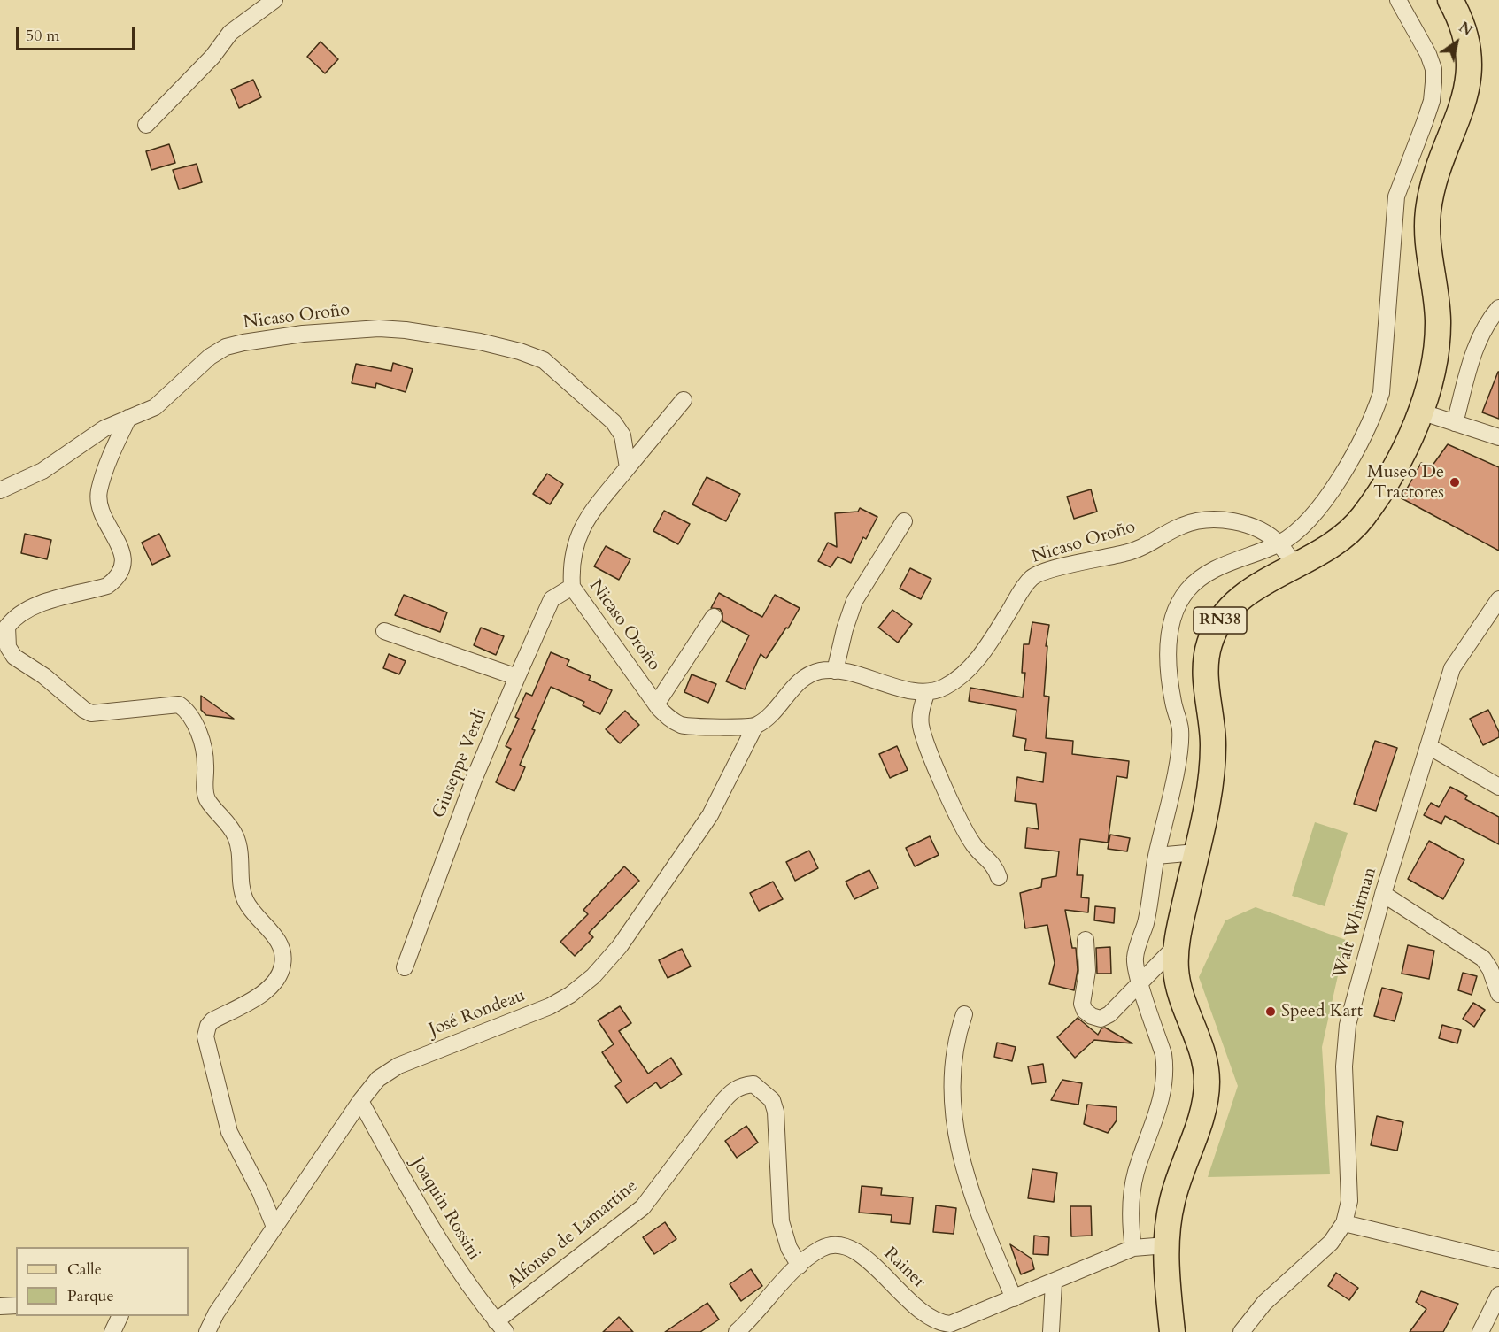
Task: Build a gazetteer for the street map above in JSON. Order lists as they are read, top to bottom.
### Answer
{
  "streets": {
    "main road": ["RN38"],
    "street": [
      "Nicaso Oroño",
      "Giuseppe Verdi",
      "Walt Whitman",
      "José Rondeau",
      "Joaquin Rossini",
      "Alfonso de Lamartine",
      "Rainer"
    ]
  },
  "crossings": [
    ["Nicaso Oroño", "RN38"],
    ["Nicaso Oroño", "Giuseppe Verdi"],
    ["Nicaso Oroño", "José Rondeau"],
    ["RN38", "Rainer"],
    ["José Rondeau", "Joaquin Rossini"],
    ["Joaquin Rossini", "Alfonso de Lamartine"],
    ["Alfonso de Lamartine", "Rainer"]
  ],
  "places": ["Museo De Tractores", "Speed Kart"],
  "legend": ["Calle", "Parque"],
  "scale_bar": "50 m",
  "north": "top right"
}
